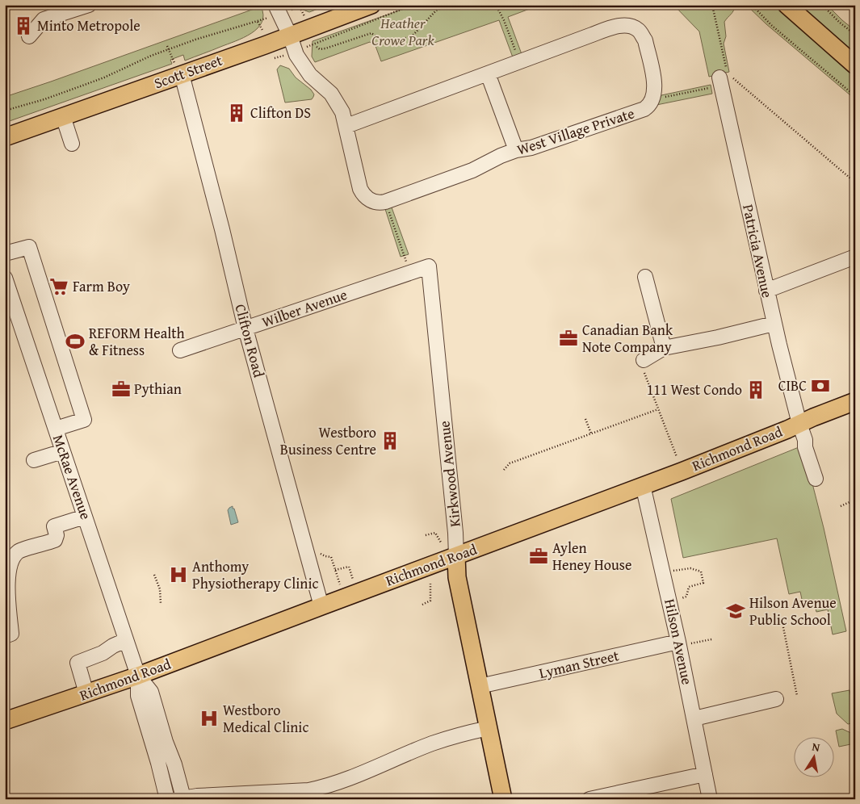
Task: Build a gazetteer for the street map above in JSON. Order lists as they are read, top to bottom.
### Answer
{
  "streets": {
    "main road": ["Scott Street", "Richmond Road", "Kirkwood Avenue"],
    "street": [
      "West Village Private",
      "Patricia Avenue",
      "Wilber Avenue",
      "Clifton Road",
      "McRae Avenue",
      "Hilson Avenue",
      "Lyman Street"
    ]
  },
  "crossings": [
    ["Scott Street", "Clifton Road"],
    ["Patricia Avenue", "Richmond Road"],
    ["Wilber Avenue", "Clifton Road"],
    ["Wilber Avenue", "Kirkwood Avenue"],
    ["Clifton Road", "Richmond Road"],
    ["Richmond Road", "Kirkwood Avenue"],
    ["Richmond Road", "McRae Avenue"],
    ["Richmond Road", "Hilson Avenue"],
    ["Kirkwood Avenue", "Lyman Street"],
    ["Hilson Avenue", "Lyman Street"]
  ],
  "parks": ["Heather Crowe Park"],
  "places": {
    "building": [
      "Minto Metropole",
      "Clifton DS",
      "111 West Condo",
      "Westboro Business Centre"
    ],
    "supermarket": ["Farm Boy"],
    "office": ["Canadian Bank Note Company", "Pythian", "Aylen Heney House"],
    "sports": ["REFORM Health & Fitness"],
    "bank": ["CIBC"],
    "hospital": ["Anthomy Physiotherapy Clinic", "Westboro Medical Clinic"],
    "school or university": ["Hilson Avenue Public School"]
  },
  "north": "top"
}
